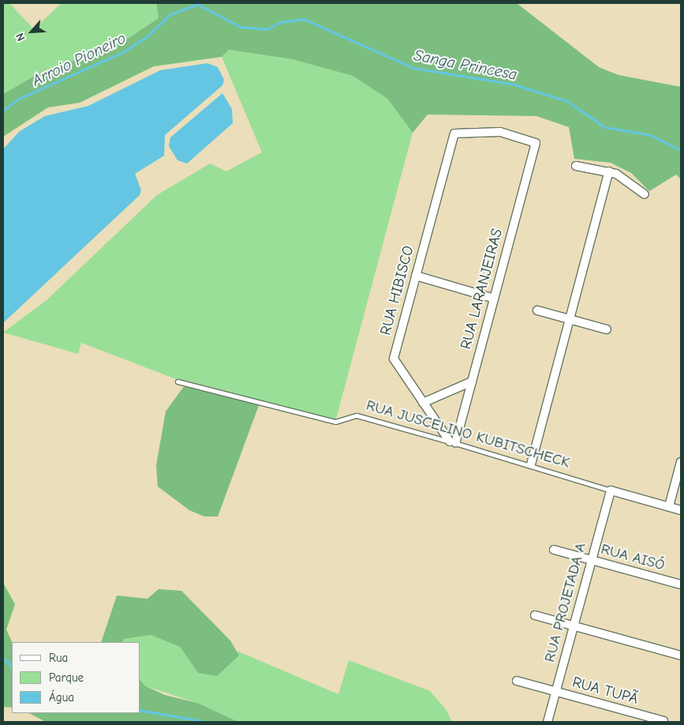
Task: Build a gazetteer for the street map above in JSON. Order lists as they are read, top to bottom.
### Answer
{
  "streets": {
    "street": [
      "RUA LARANJEIRAS",
      "RUA HIBISCO",
      "RUA JUSCELINO KUBITSCHECK",
      "RUA AISÓ",
      "RUA PROJETADA A",
      "RUA TUPÃ"
    ]
  },
  "crossings": [
    ["RUA LARANJEIRAS", "RUA HIBISCO"],
    ["RUA LARANJEIRAS", "RUA JUSCELINO KUBITSCHECK"],
    ["RUA HIBISCO", "RUA JUSCELINO KUBITSCHECK"],
    ["RUA JUSCELINO KUBITSCHECK", "RUA PROJETADA A"],
    ["RUA AISÓ", "RUA PROJETADA A"],
    ["RUA PROJETADA A", "RUA TUPÃ"]
  ],
  "water": ["Arroio Pioneiro", "Sanga Princesa"],
  "legend": ["Rua", "Parque", "Água"],
  "north": "bottom left"
}
